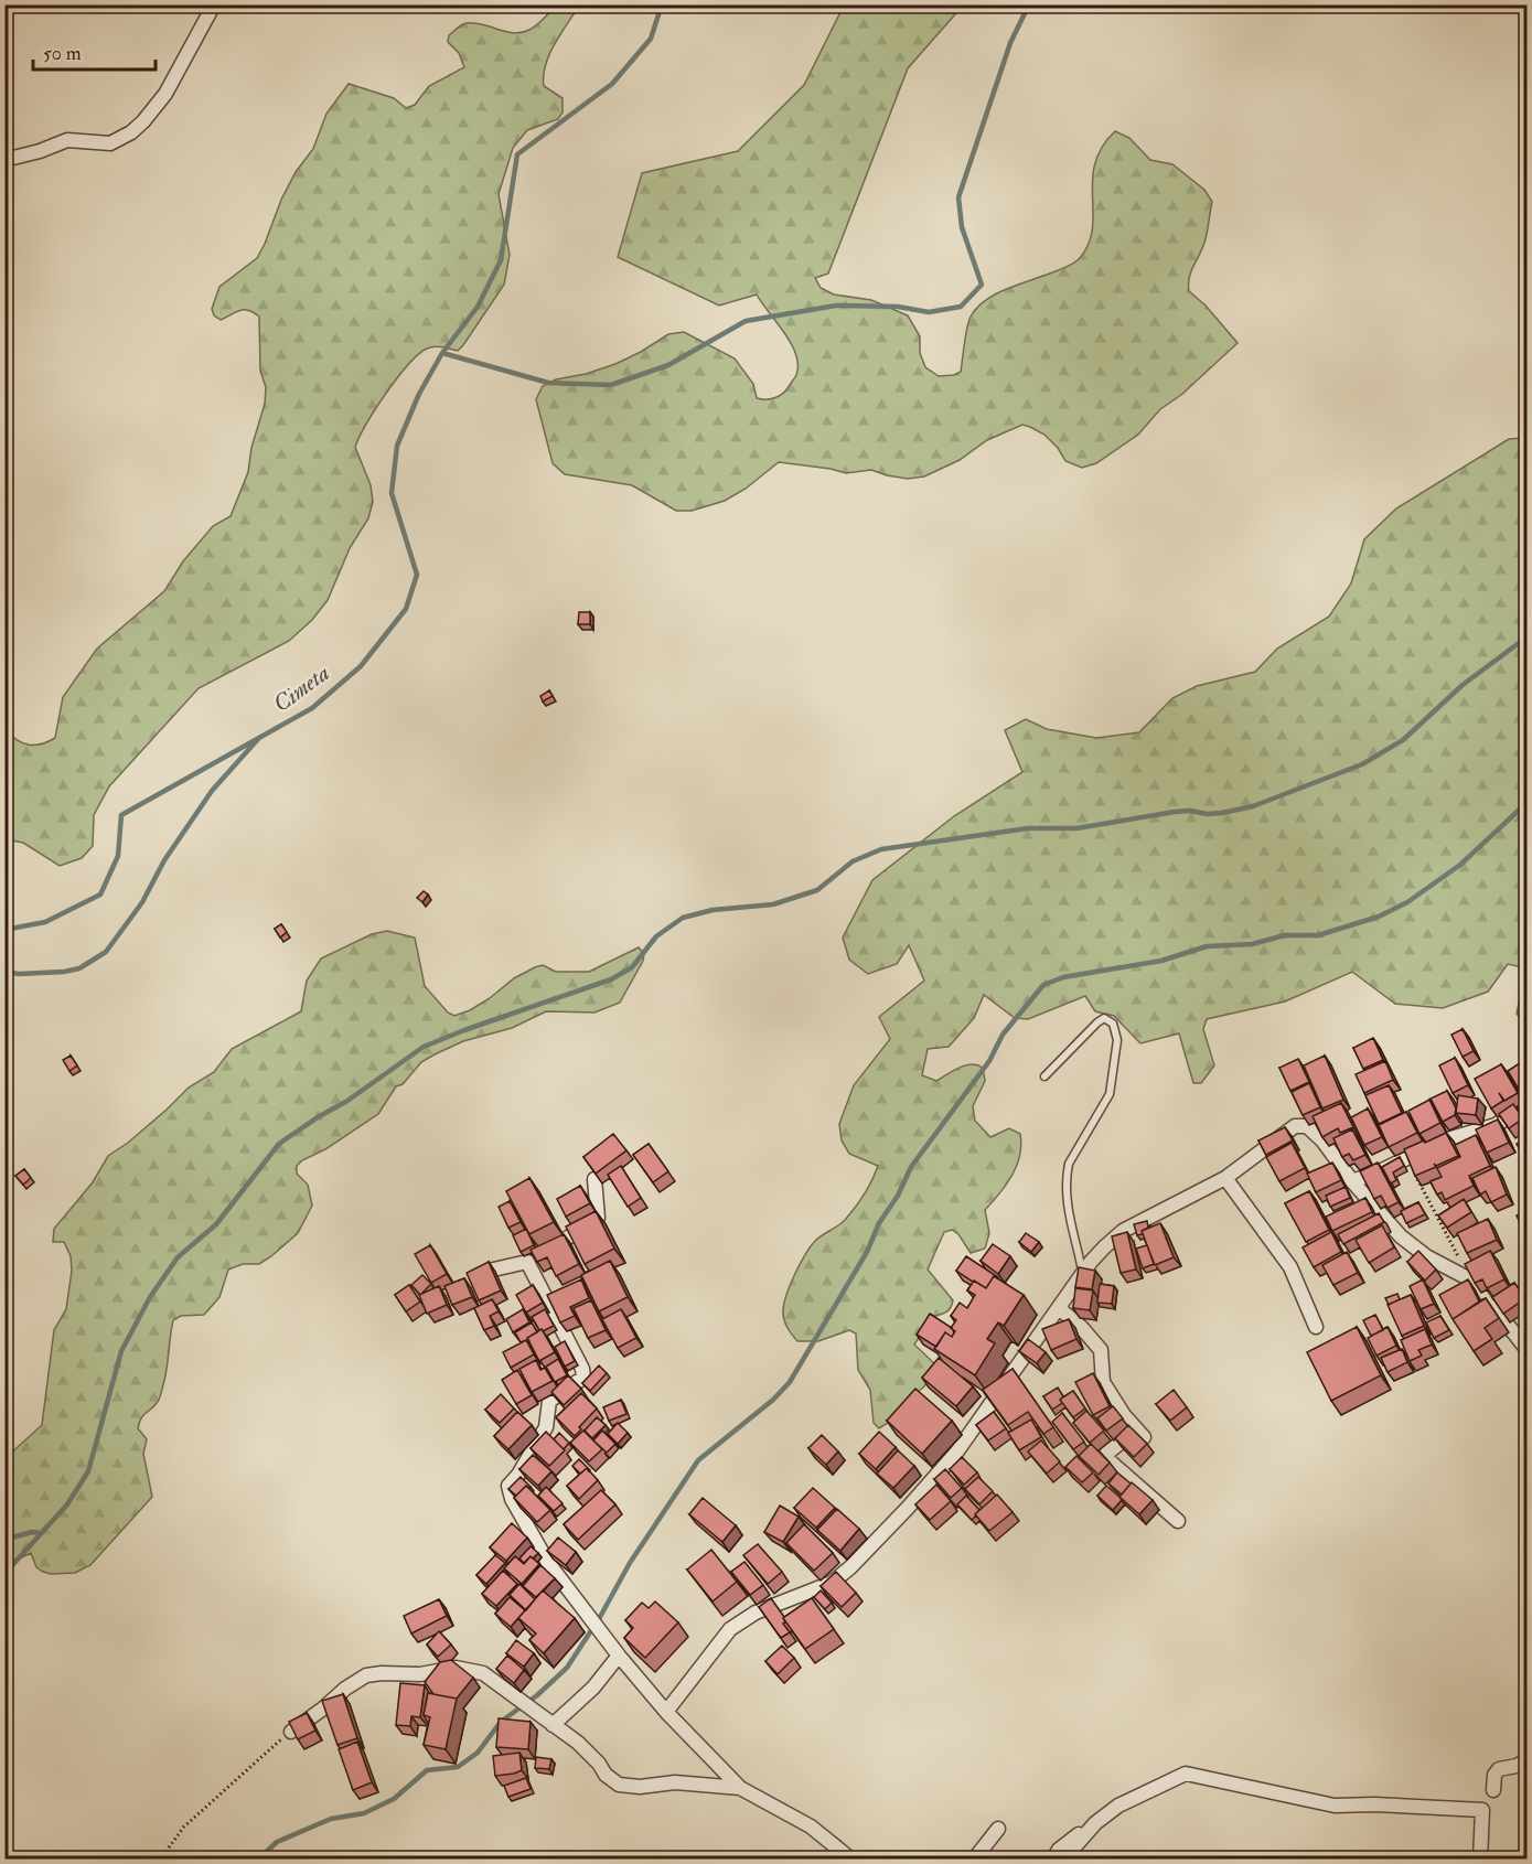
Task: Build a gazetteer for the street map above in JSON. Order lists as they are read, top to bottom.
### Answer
{
  "water": ["Cimeta"],
  "scale_bar": "50 m"
}
